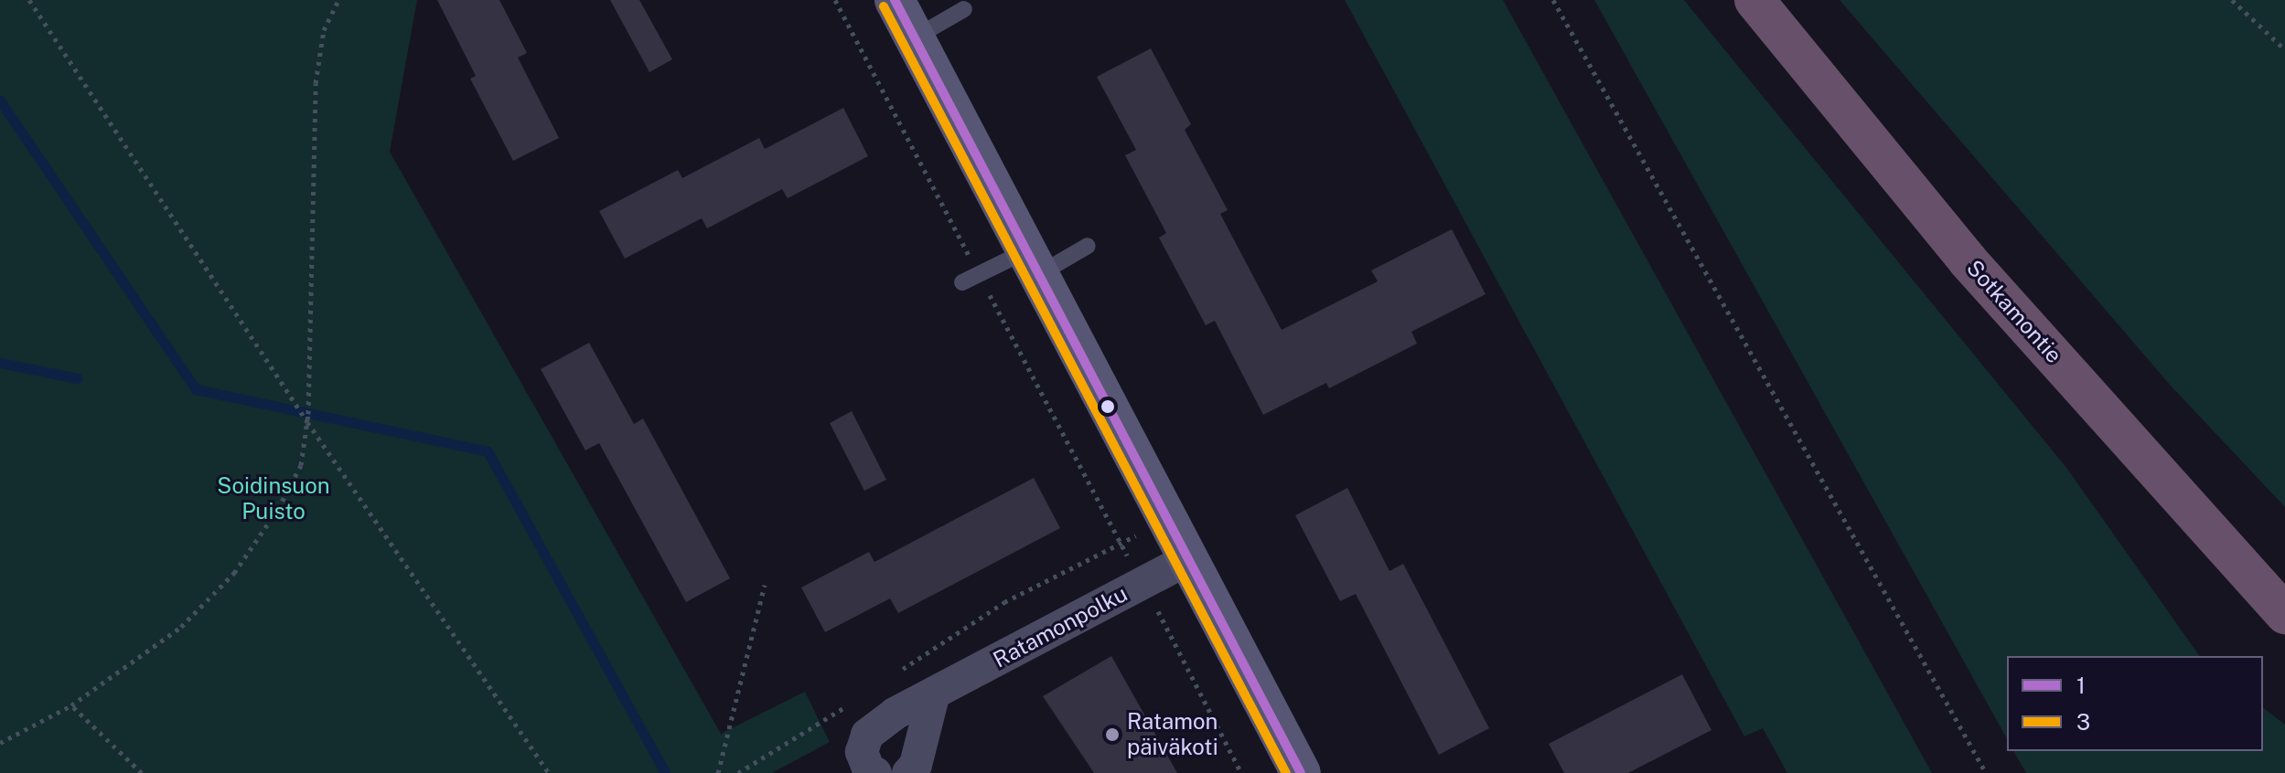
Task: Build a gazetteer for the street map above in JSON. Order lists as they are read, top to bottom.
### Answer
{
  "streets": {
    "highway": ["Sotkamontie"],
    "street": ["Ratamonpolku"]
  },
  "parks": ["Soidinsuon Puisto"],
  "places": ["Ratamon päiväkoti"],
  "lines": ["transit line 1", "transit line 3"],
  "legend": ["1", "3"]
}
